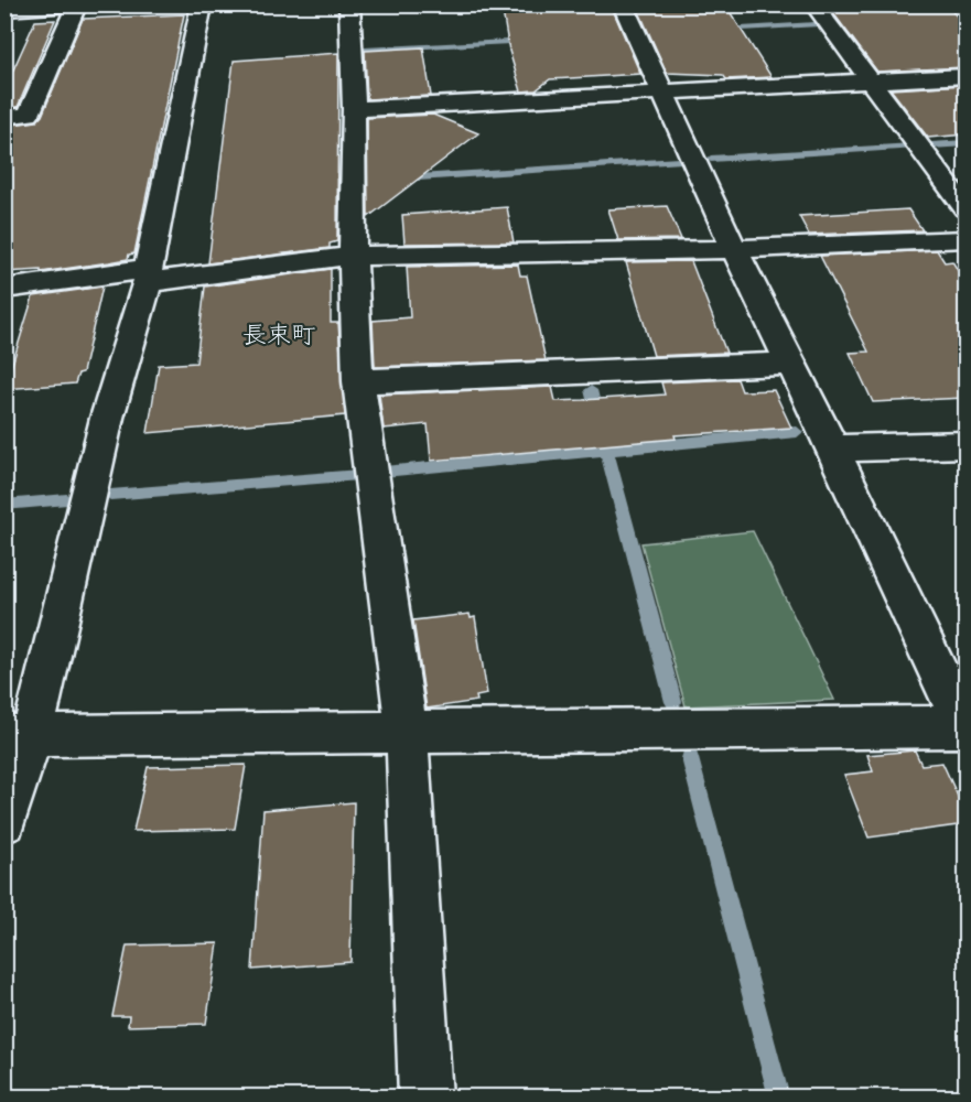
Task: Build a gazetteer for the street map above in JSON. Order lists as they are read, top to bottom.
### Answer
{
  "districts": ["長束町"]
}
